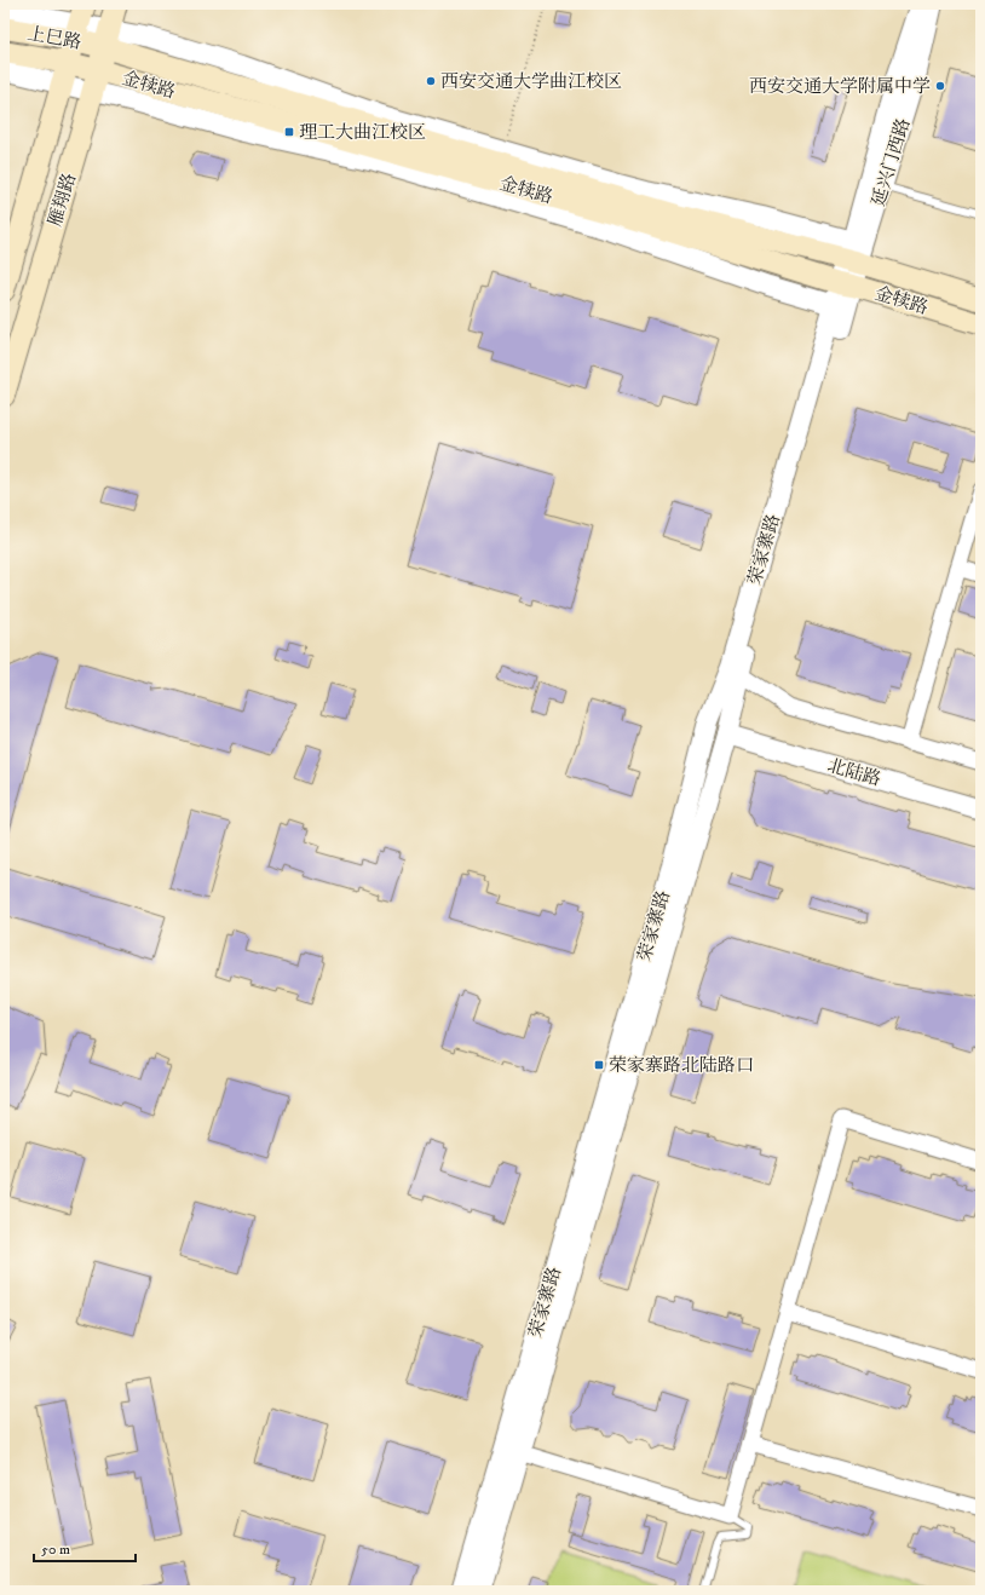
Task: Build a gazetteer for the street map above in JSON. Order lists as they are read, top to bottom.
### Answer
{
  "streets": {
    "main road": ["上巳路", "金犊路", "雁翔路"],
    "street": ["延兴门西路", "荣家寨路", "北陆路"]
  },
  "crossings": [
    ["上巳路", "金犊路"],
    ["上巳路", "雁翔路"],
    ["金犊路", "延兴门西路"],
    ["金犊路", "雁翔路"],
    ["金犊路", "荣家寨路"],
    ["延兴门西路", "荣家寨路"],
    ["荣家寨路", "北陆路"]
  ],
  "places": {
    "other": ["西安交通大学曲江校区", "西安交通大学附属中学"],
    "transit": ["理工大曲江校区", "荣家寨路北陆路口"]
  },
  "scale_bar": "50 m"
}
